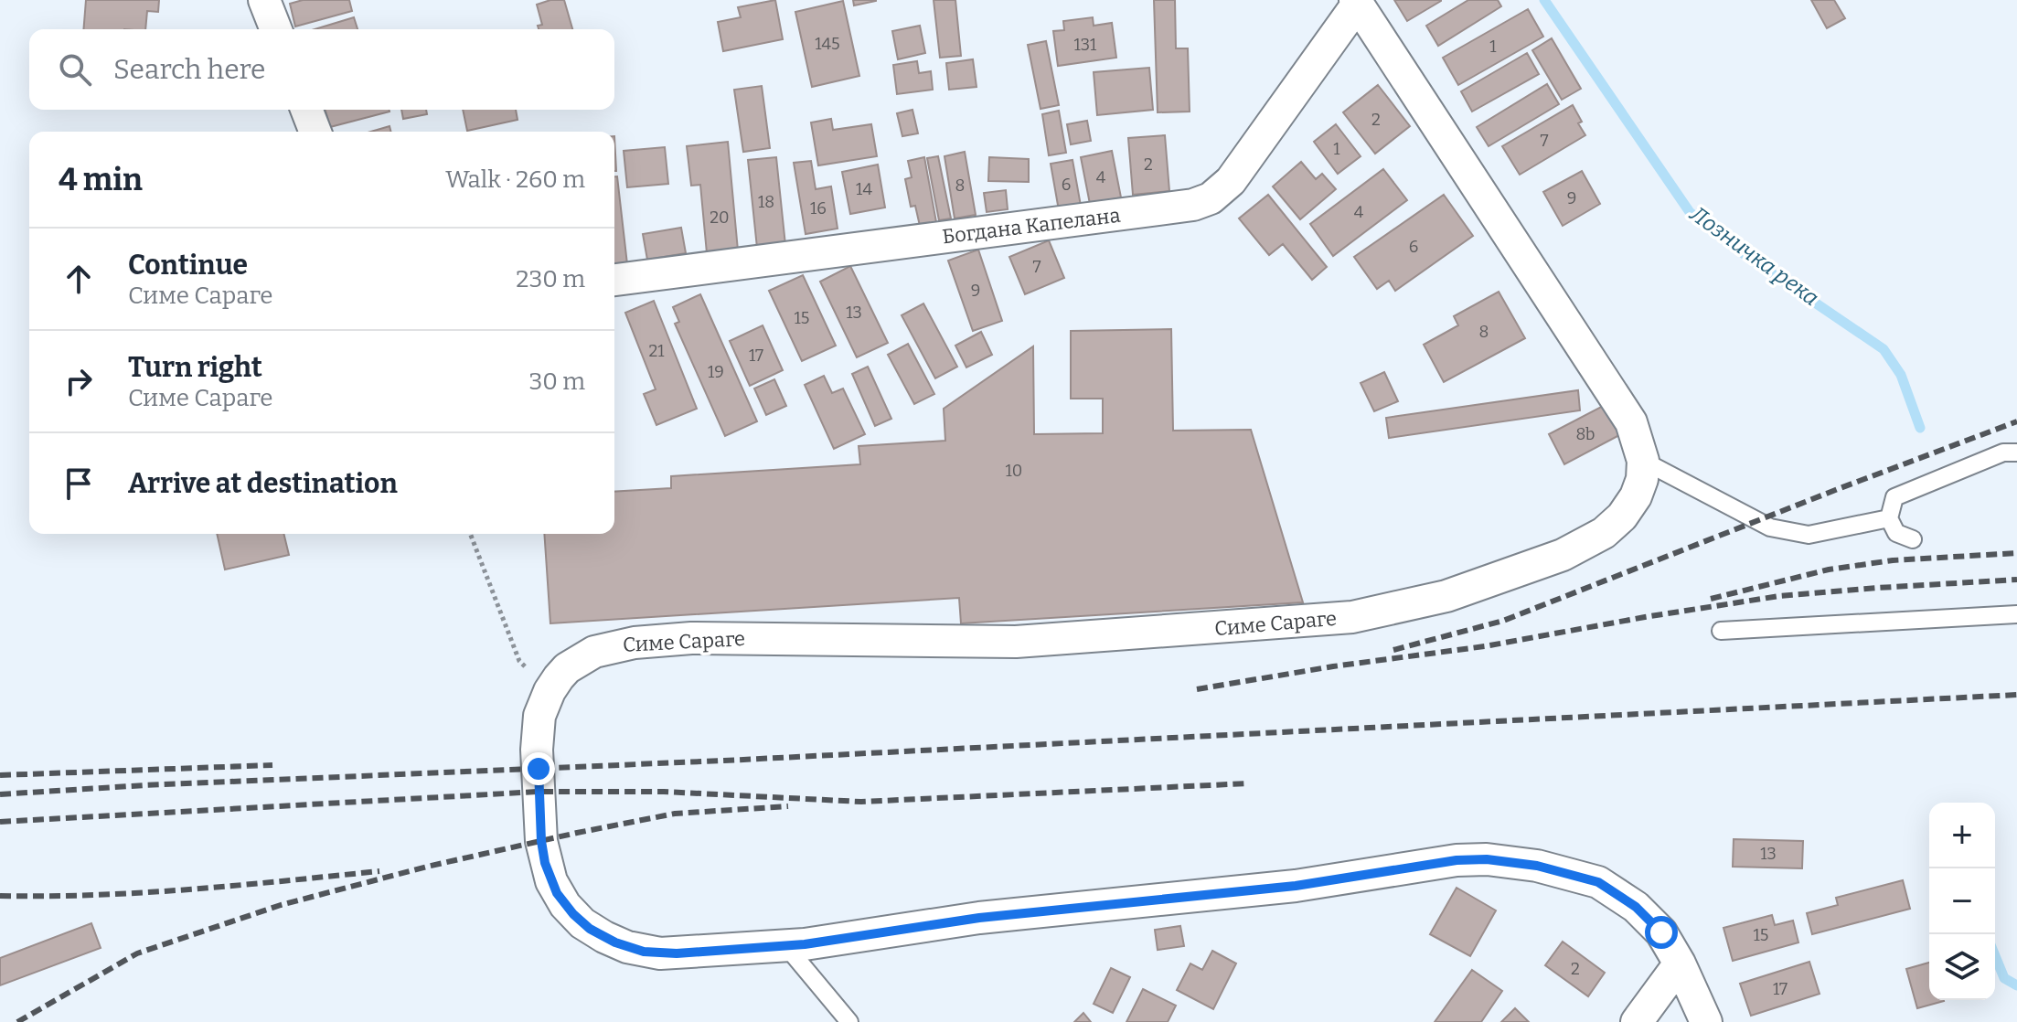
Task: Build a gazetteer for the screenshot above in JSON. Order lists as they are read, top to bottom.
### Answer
{
  "streets": {
    "street": ["Богдана Капелана", "Симе Сараге"]
  },
  "crossings": [
    ["Богдана Капелана", "Симе Сараге"]
  ],
  "water": ["Лозничка река"],
  "house_numbers": [
    "145",
    "131",
    "1",
    "2",
    "7",
    "1",
    "2",
    "4",
    "6",
    "8",
    "14",
    "9",
    "18",
    "16",
    "4",
    "20",
    "6",
    "7",
    "9",
    "13",
    "15",
    "8",
    "21",
    "17",
    "19",
    "8b",
    "10",
    "13",
    "15",
    "2",
    "17"
  ],
  "page": {
    "search": "Search here",
    "heading": ["4 min", "Walk · 260 m"],
    "list": [
      ["Continue", "Симе Сараге", "230 m"],
      ["Turn right", "Симе Сараге", "30 m"],
      "Arrive at destination"
    ],
    "map_buttons": ["+", "−"]
  }
}
